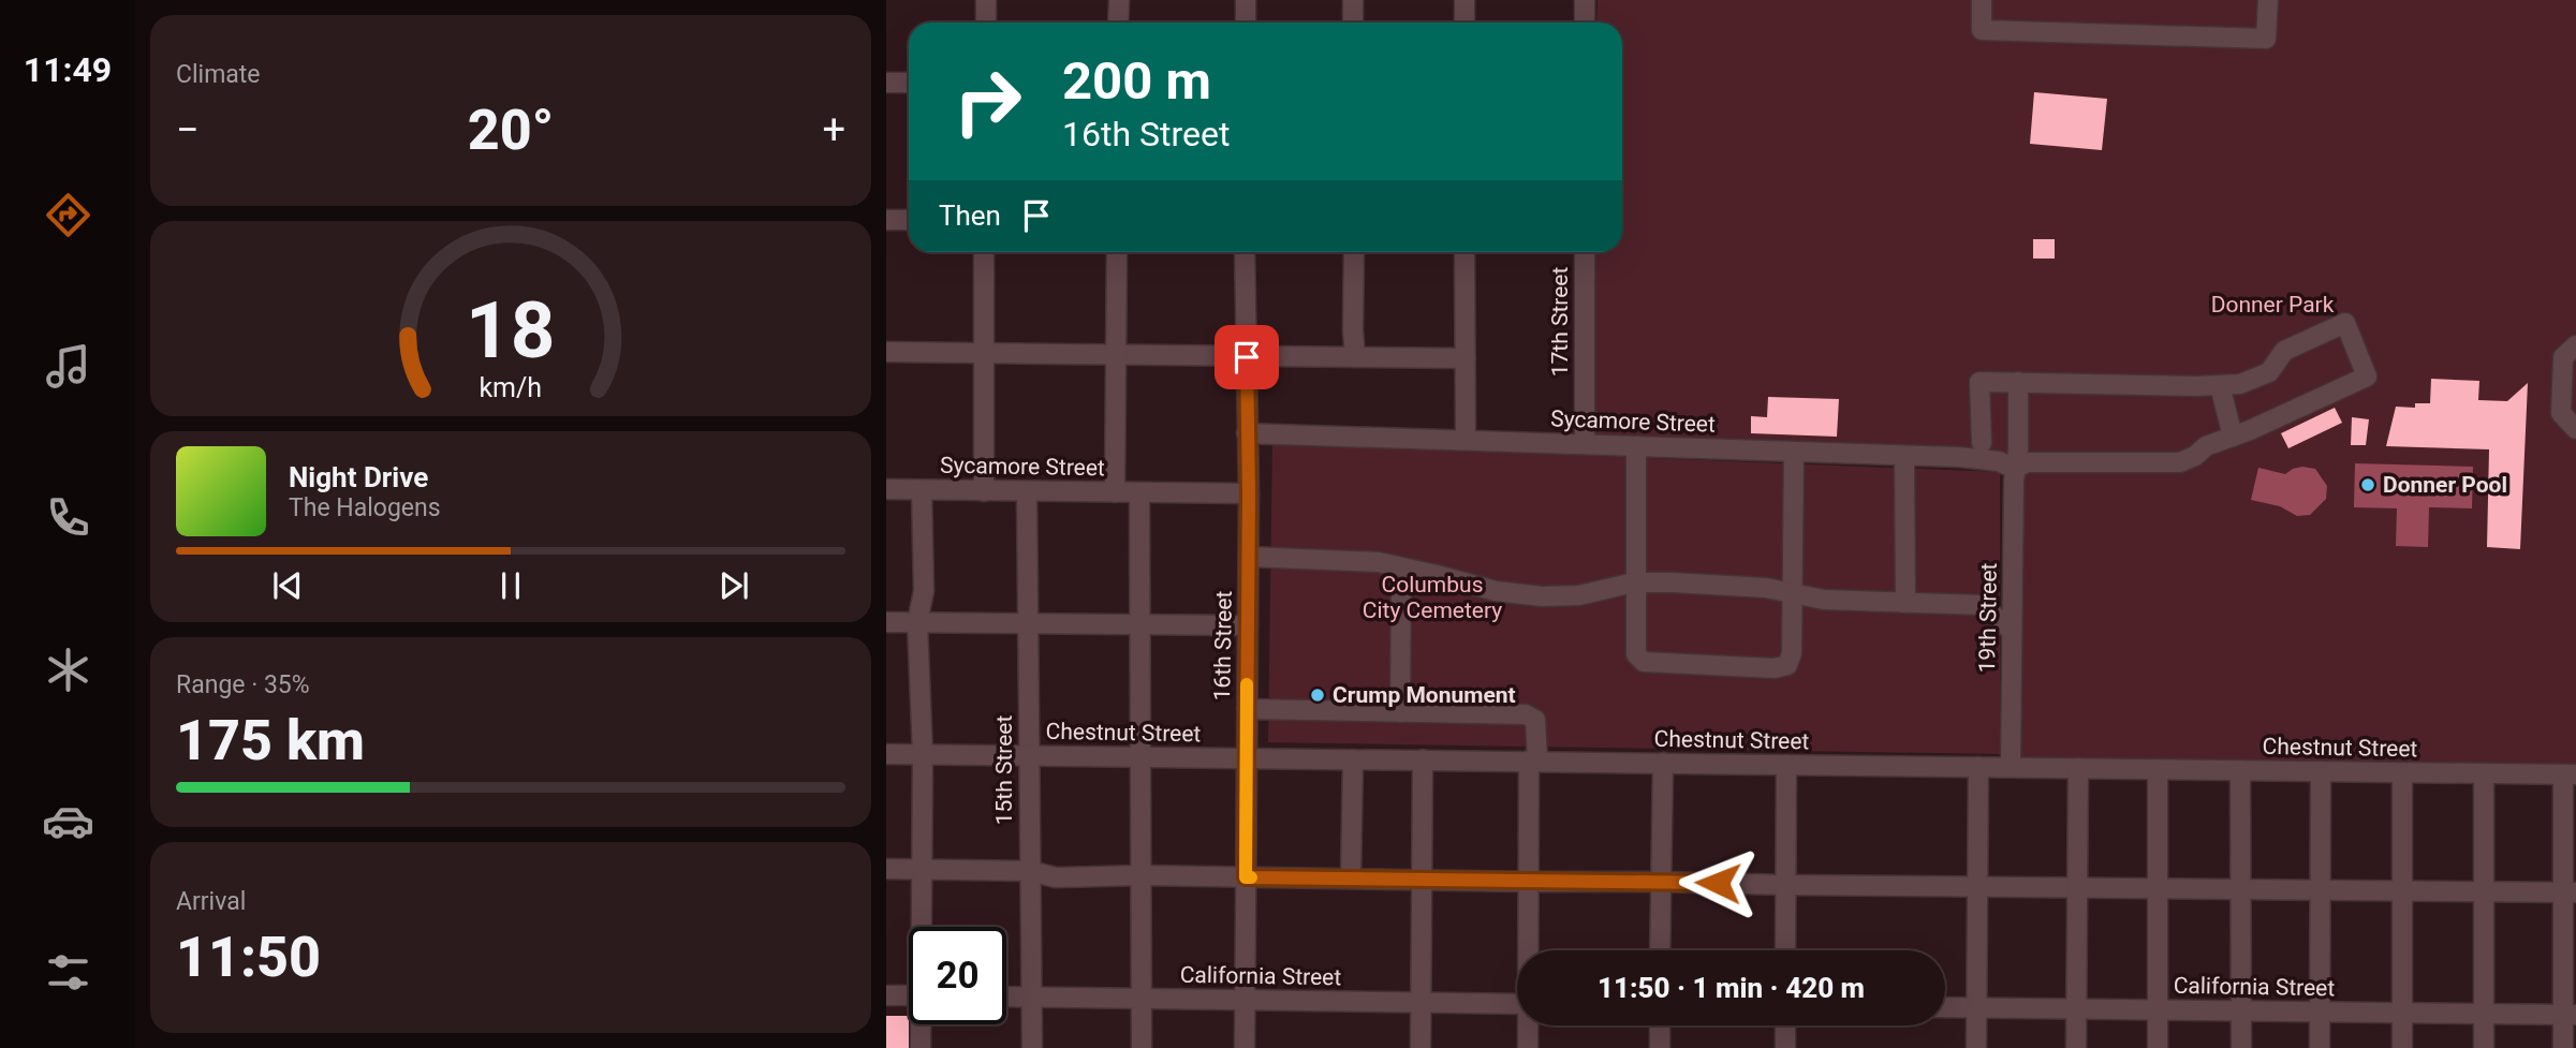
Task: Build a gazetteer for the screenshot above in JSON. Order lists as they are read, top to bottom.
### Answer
{
  "streets": {
    "street": [
      "17th Street",
      "Sycamore Street",
      "19th Street",
      "16th Street",
      "Chestnut Street",
      "15th Street",
      "California Street"
    ]
  },
  "crossings": [
    ["17th Street", "Sycamore Street"],
    ["Sycamore Street", "19th Street"],
    ["Sycamore Street", "16th Street"],
    ["Sycamore Street", "15th Street"],
    ["19th Street", "Chestnut Street"],
    ["16th Street", "Chestnut Street"],
    ["16th Street", "California Street"],
    ["Chestnut Street", "15th Street"],
    ["15th Street", "California Street"]
  ],
  "parks": ["Donner Park", "Columbus City Cemetery"],
  "places": ["Donner Pool", "Crump Monument"],
  "page": {
    "tabs": "11:49",
    "tile": [
      "Climate",
      ["Range · 35%", "175 km"],
      ["Arrival", "11:50"]
    ],
    "turn": ["200 m", "16th Street"],
    "heat": ["−", "20°", "+"],
    "then": "Then",
    "song": ["Night Drive", "The Halogens"],
    "limit": "20",
    "trip": "11:50 · 1 min · 420 m",
    "gauge": ["18", "km/h"]
  }
}
